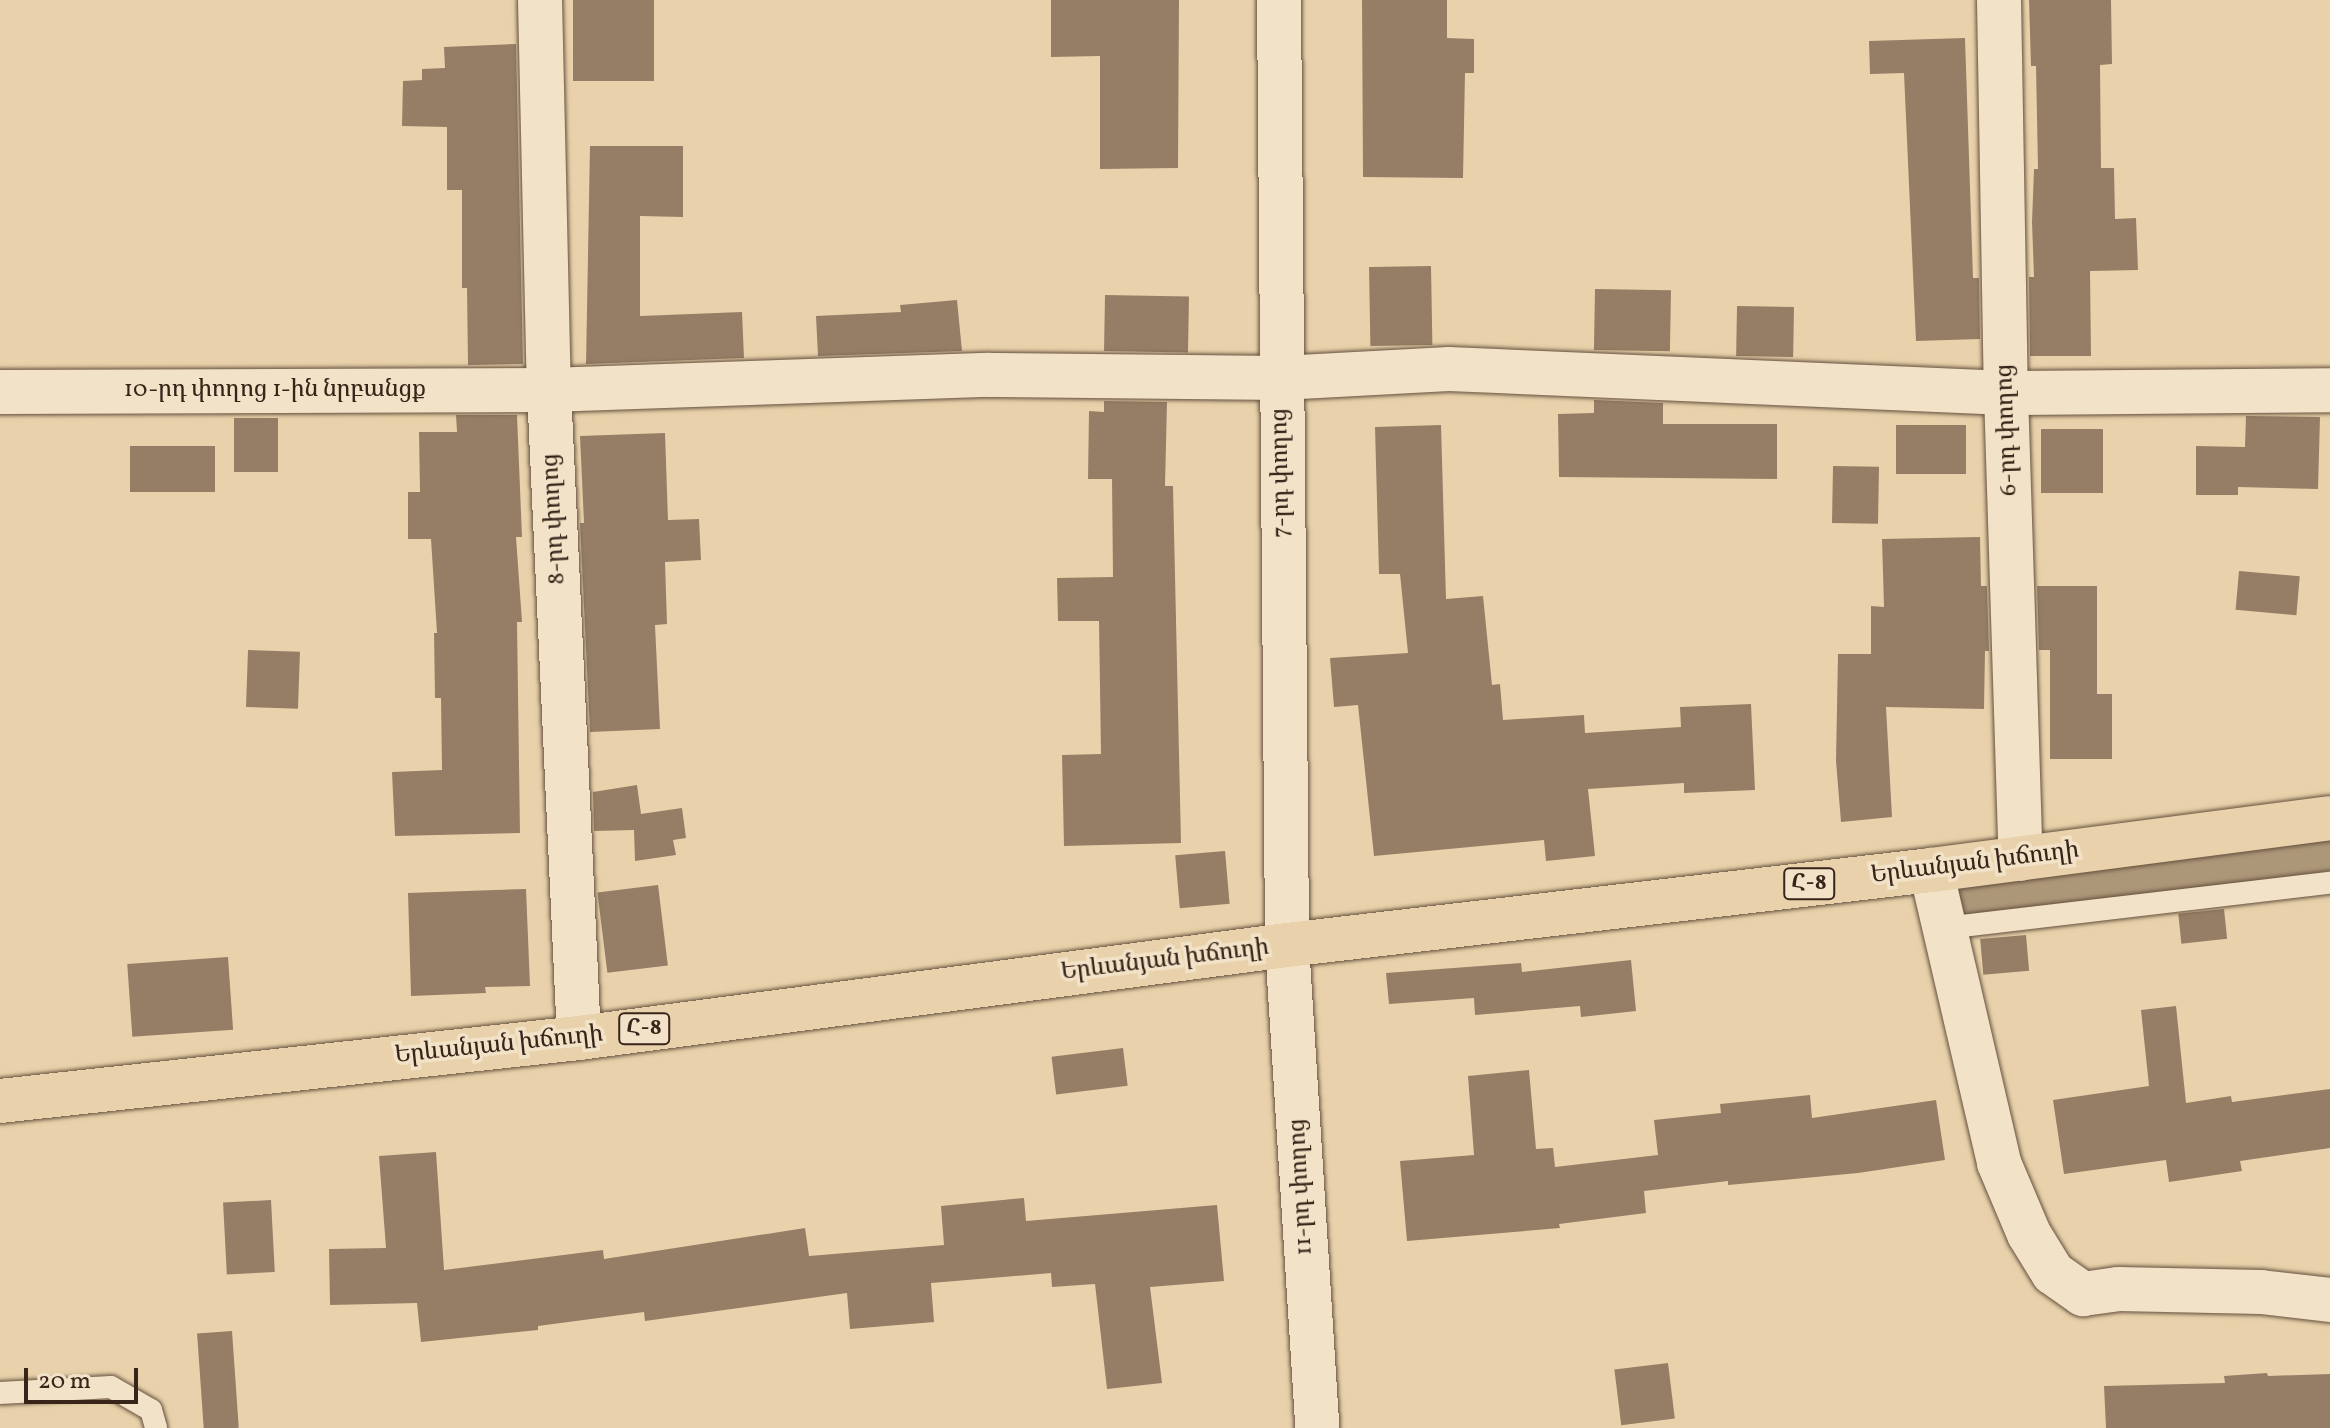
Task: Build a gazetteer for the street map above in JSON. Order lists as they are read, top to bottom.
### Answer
{
  "streets": {
    "main road": ["Երևանյան խճուղի", "Հ-8"],
    "street": [
      "10-րդ փողոց 1-ին նրբանցք",
      "6-րդ փողոց",
      "7-րդ փողոց",
      "8-րդ փողոց",
      "11-րդ փողոց"
    ]
  },
  "crossings": [
    ["10-րդ փողոց 1-ին նրբանցք", "6-րդ փողոց"],
    ["10-րդ փողոց 1-ին նրբանցք", "7-րդ փողոց"],
    ["10-րդ փողոց 1-ին նրբանցք", "8-րդ փողոց"],
    ["6-րդ փողոց", "Երևանյան խճուղի"],
    ["7-րդ փողոց", "Երևանյան խճուղի"],
    ["7-րդ փողոց", "11-րդ փողոց"],
    ["8-րդ փողոց", "Երևանյան խճուղի"],
    ["Երևանյան խճուղի", "11-րդ փողոց"]
  ],
  "scale_bar": "20 m"
}
